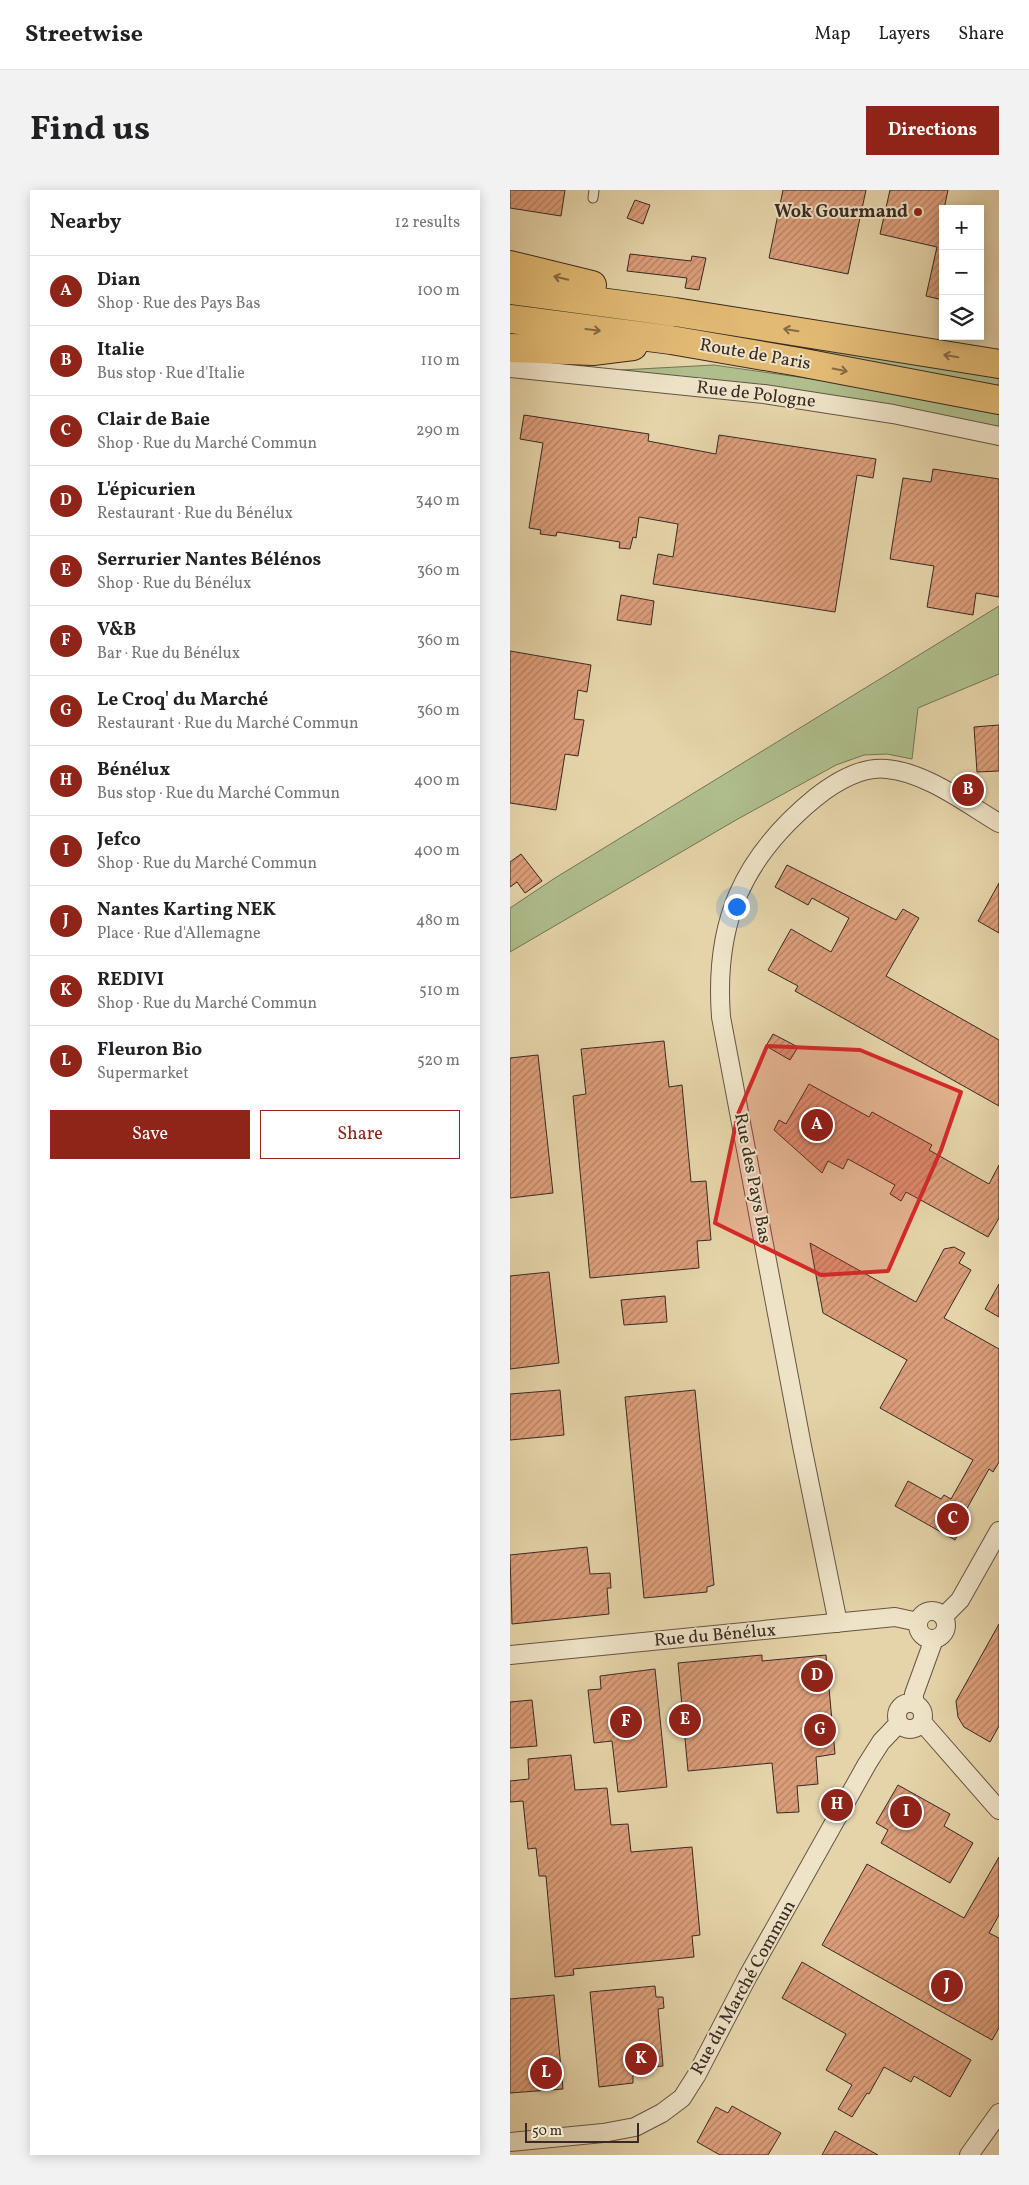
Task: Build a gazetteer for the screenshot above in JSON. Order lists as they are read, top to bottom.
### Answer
{
  "streets": {
    "main road": ["Route de Paris"],
    "street": [
      "Rue de Pologne",
      "Rue des Pays Bas",
      "Rue du Bénélux",
      "Rue du Marché Commun"
    ]
  },
  "crossings": [
    ["Rue des Pays Bas", "Rue du Bénélux"]
  ],
  "places": ["Wok Gourmand"],
  "scale_bar": "50 m",
  "page": {
    "header": "Streetwise",
    "nav": ["Map", "Layers", "Share"],
    "title": "Find us",
    "buttons": [
      "Directions",
      ["Save", "Share"]
    ],
    "heading": ["Nearby", "12 results"],
    "map_buttons": ["+", "−"],
    "list": [
      {
        "mark": "A",
        "name": "Dian",
        "note": "Shop · Rue des Pays Bas",
        "value": "100 m"
      },
      {
        "mark": "B",
        "name": "Italie",
        "note": "Bus stop · Rue d'Italie",
        "value": "110 m"
      },
      {
        "mark": "C",
        "name": "Clair de Baie",
        "note": "Shop · Rue du Marché Commun",
        "value": "290 m"
      },
      {
        "mark": "D",
        "name": "L'épicurien",
        "note": "Restaurant · Rue du Bénélux",
        "value": "340 m"
      },
      {
        "mark": "E",
        "name": "Serrurier Nantes Bélénos",
        "note": "Shop · Rue du Bénélux",
        "value": "360 m"
      },
      {
        "mark": "F",
        "name": "V&B",
        "note": "Bar · Rue du Bénélux",
        "value": "360 m"
      },
      {
        "mark": "G",
        "name": "Le Croq' du Marché",
        "note": "Restaurant · Rue du Marché Commun",
        "value": "360 m"
      },
      {
        "mark": "H",
        "name": "Bénélux",
        "note": "Bus stop · Rue du Marché Commun",
        "value": "400 m"
      },
      {
        "mark": "I",
        "name": "Jefco",
        "note": "Shop · Rue du Marché Commun",
        "value": "400 m"
      },
      {
        "mark": "J",
        "name": "Nantes Karting NEK",
        "note": "Place · Rue d'Allemagne",
        "value": "480 m"
      },
      {
        "mark": "K",
        "name": "REDIVI",
        "note": "Shop · Rue du Marché Commun",
        "value": "510 m"
      },
      {
        "mark": "L",
        "name": "Fleuron Bio",
        "note": "Supermarket",
        "value": "520 m"
      }
    ],
    "pins": [
      "B",
      "A",
      "C",
      "D",
      "E",
      "F",
      "G",
      "H",
      "I",
      "J",
      "K",
      "L"
    ],
    "scale": "50 m"
  }
}
